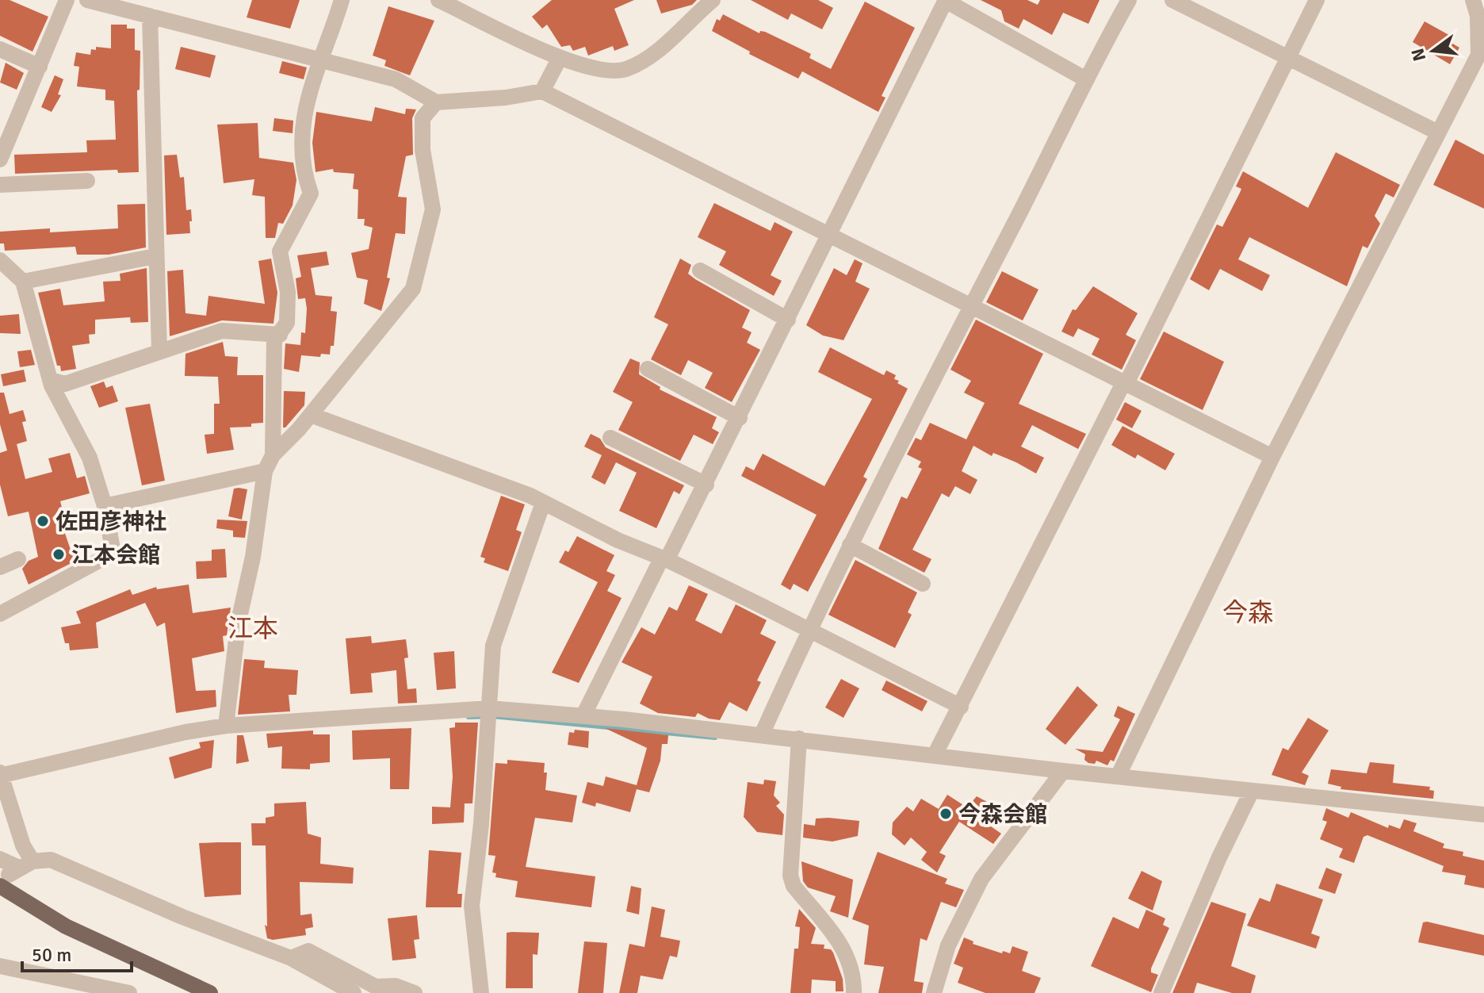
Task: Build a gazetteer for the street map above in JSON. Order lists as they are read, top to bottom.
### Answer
{
  "districts": ["今森", "江本"],
  "places": ["佐田彦神社", "江本会館", "今森会館"],
  "scale_bar": "50 m",
  "north": "left"
}
